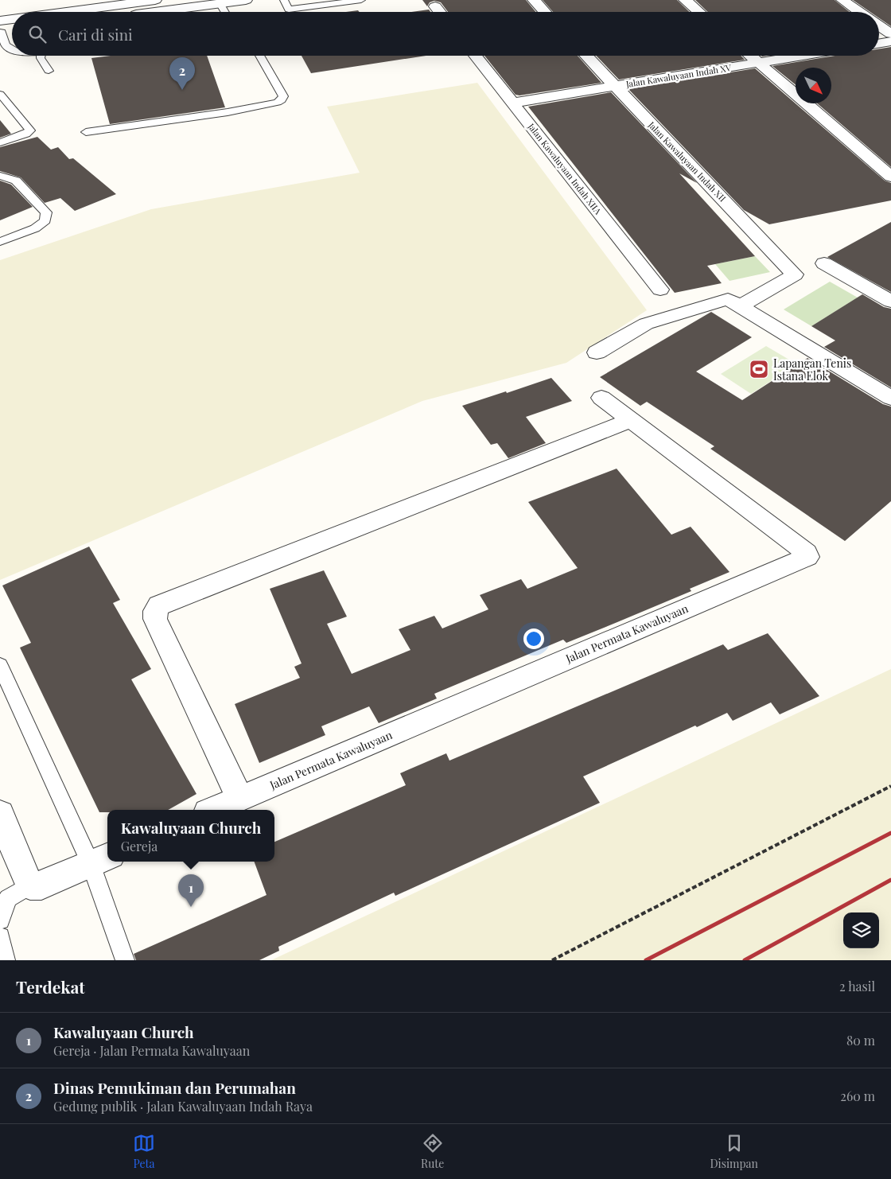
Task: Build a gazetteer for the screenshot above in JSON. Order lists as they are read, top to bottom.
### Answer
{
  "streets": {
    "street": [
      "Jalan Kawaluyaan Indah XV",
      "Jalan Kawaluyaan Indah XII",
      "Jalan Kawaluyaan Indah XIIA",
      "Jalan Permata Kawaluyaan"
    ]
  },
  "crossings": [
    ["Jalan Kawaluyaan Indah XV", "Jalan Kawaluyaan Indah XII"],
    ["Jalan Kawaluyaan Indah XV", "Jalan Kawaluyaan Indah XIIA"]
  ],
  "places": {
    "sports": ["Lapangan Tenis Istana Elok"]
  },
  "north": "bottom right",
  "page": {
    "search": "Cari di sini",
    "pins": ["2", "1"],
    "popup": ["Kawaluyaan Church", "Gereja"],
    "heading": ["Terdekat", "2 hasil"],
    "list": [
      {
        "mark": "1",
        "name": "Kawaluyaan Church",
        "note": "Gereja · Jalan Permata Kawaluyaan",
        "value": "80 m"
      },
      {
        "mark": "2",
        "name": "Dinas Pemukiman dan Perumahan",
        "note": "Gedung publik · Jalan Kawaluyaan Indah Raya",
        "value": "260 m"
      }
    ],
    "nav": ["Peta", "Rute", "Disimpan"]
  }
}
